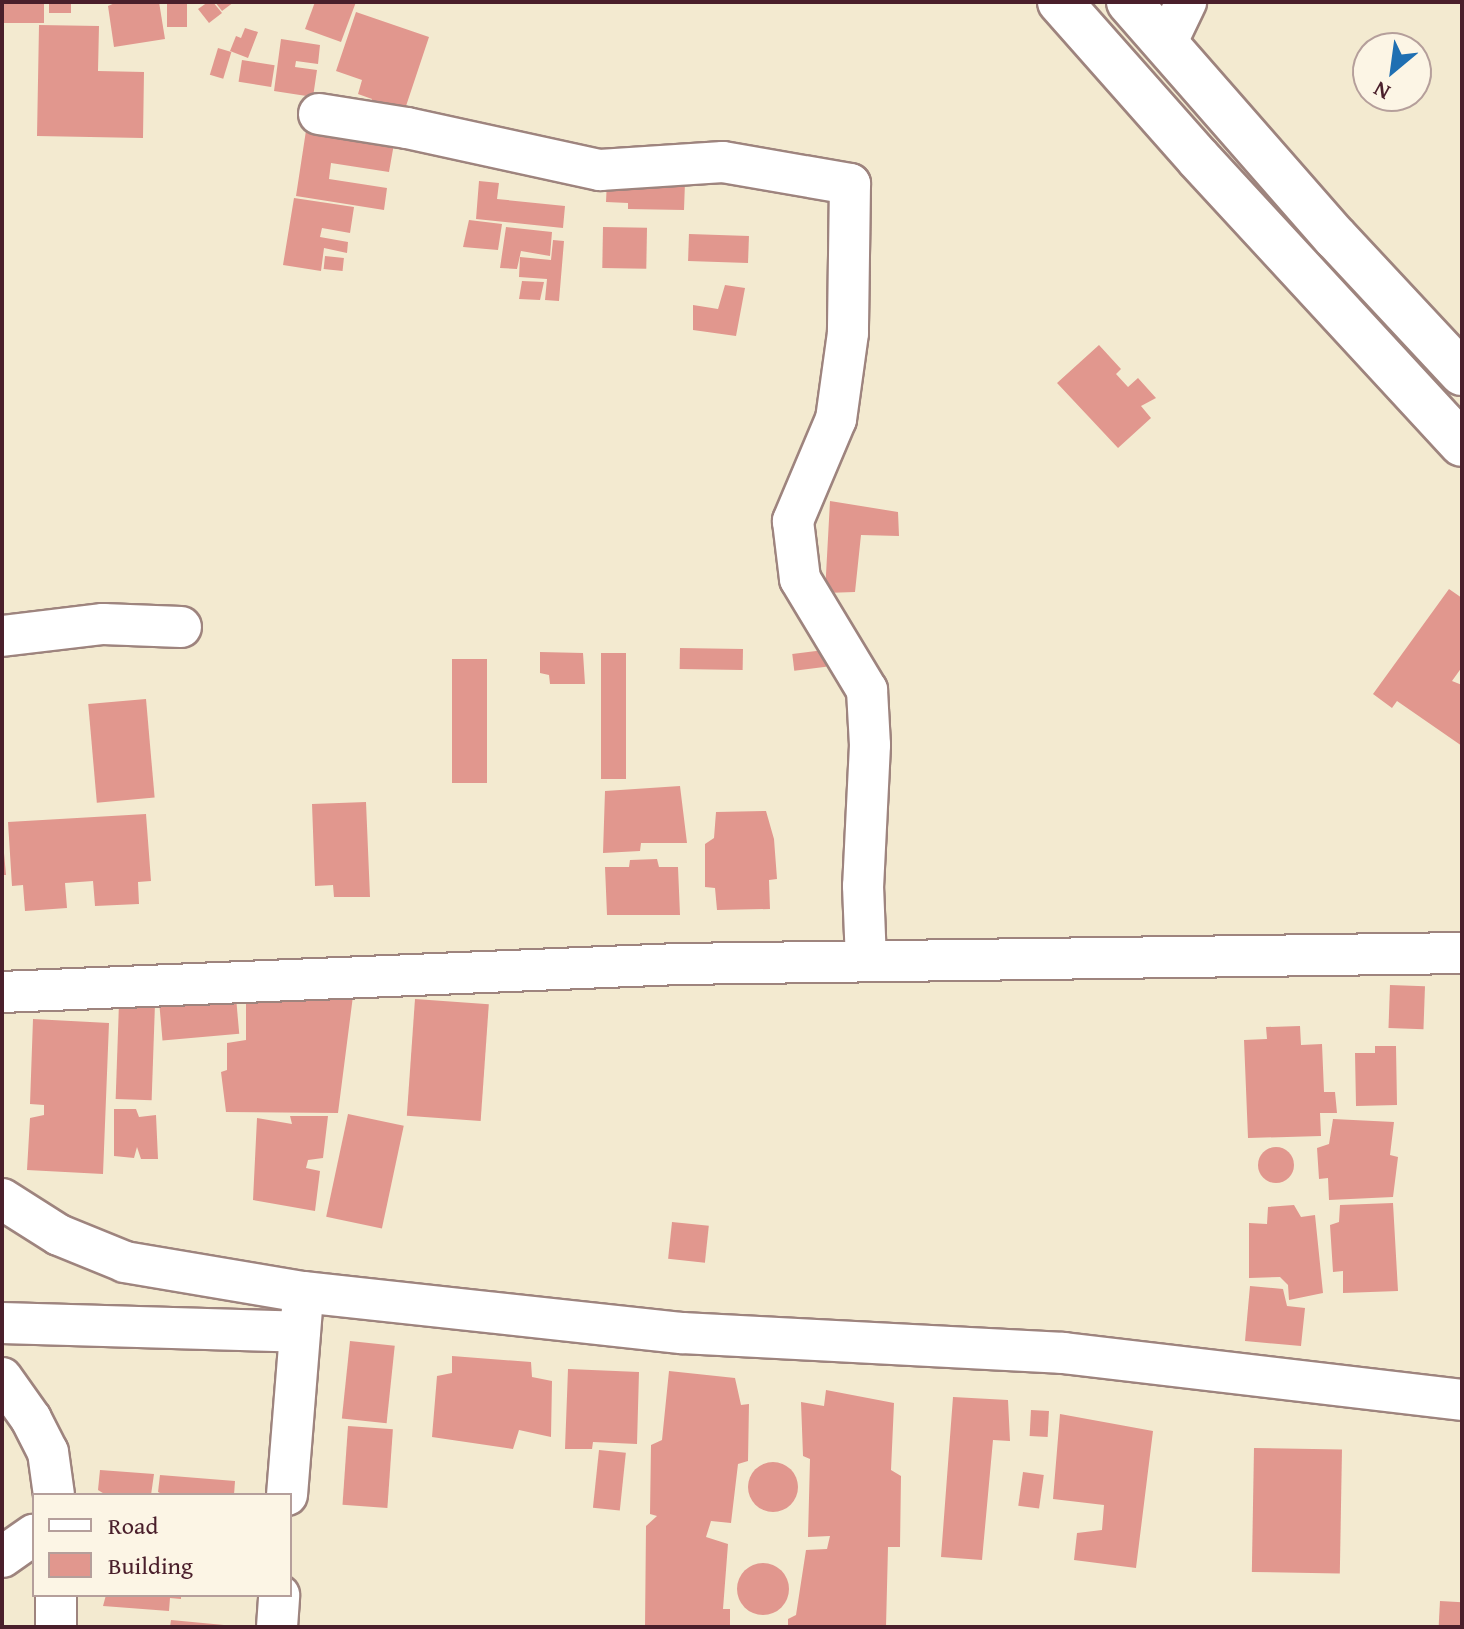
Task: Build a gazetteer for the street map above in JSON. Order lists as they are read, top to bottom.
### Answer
{
  "legend": ["Road", "Building"],
  "north": "bottom left"
}
